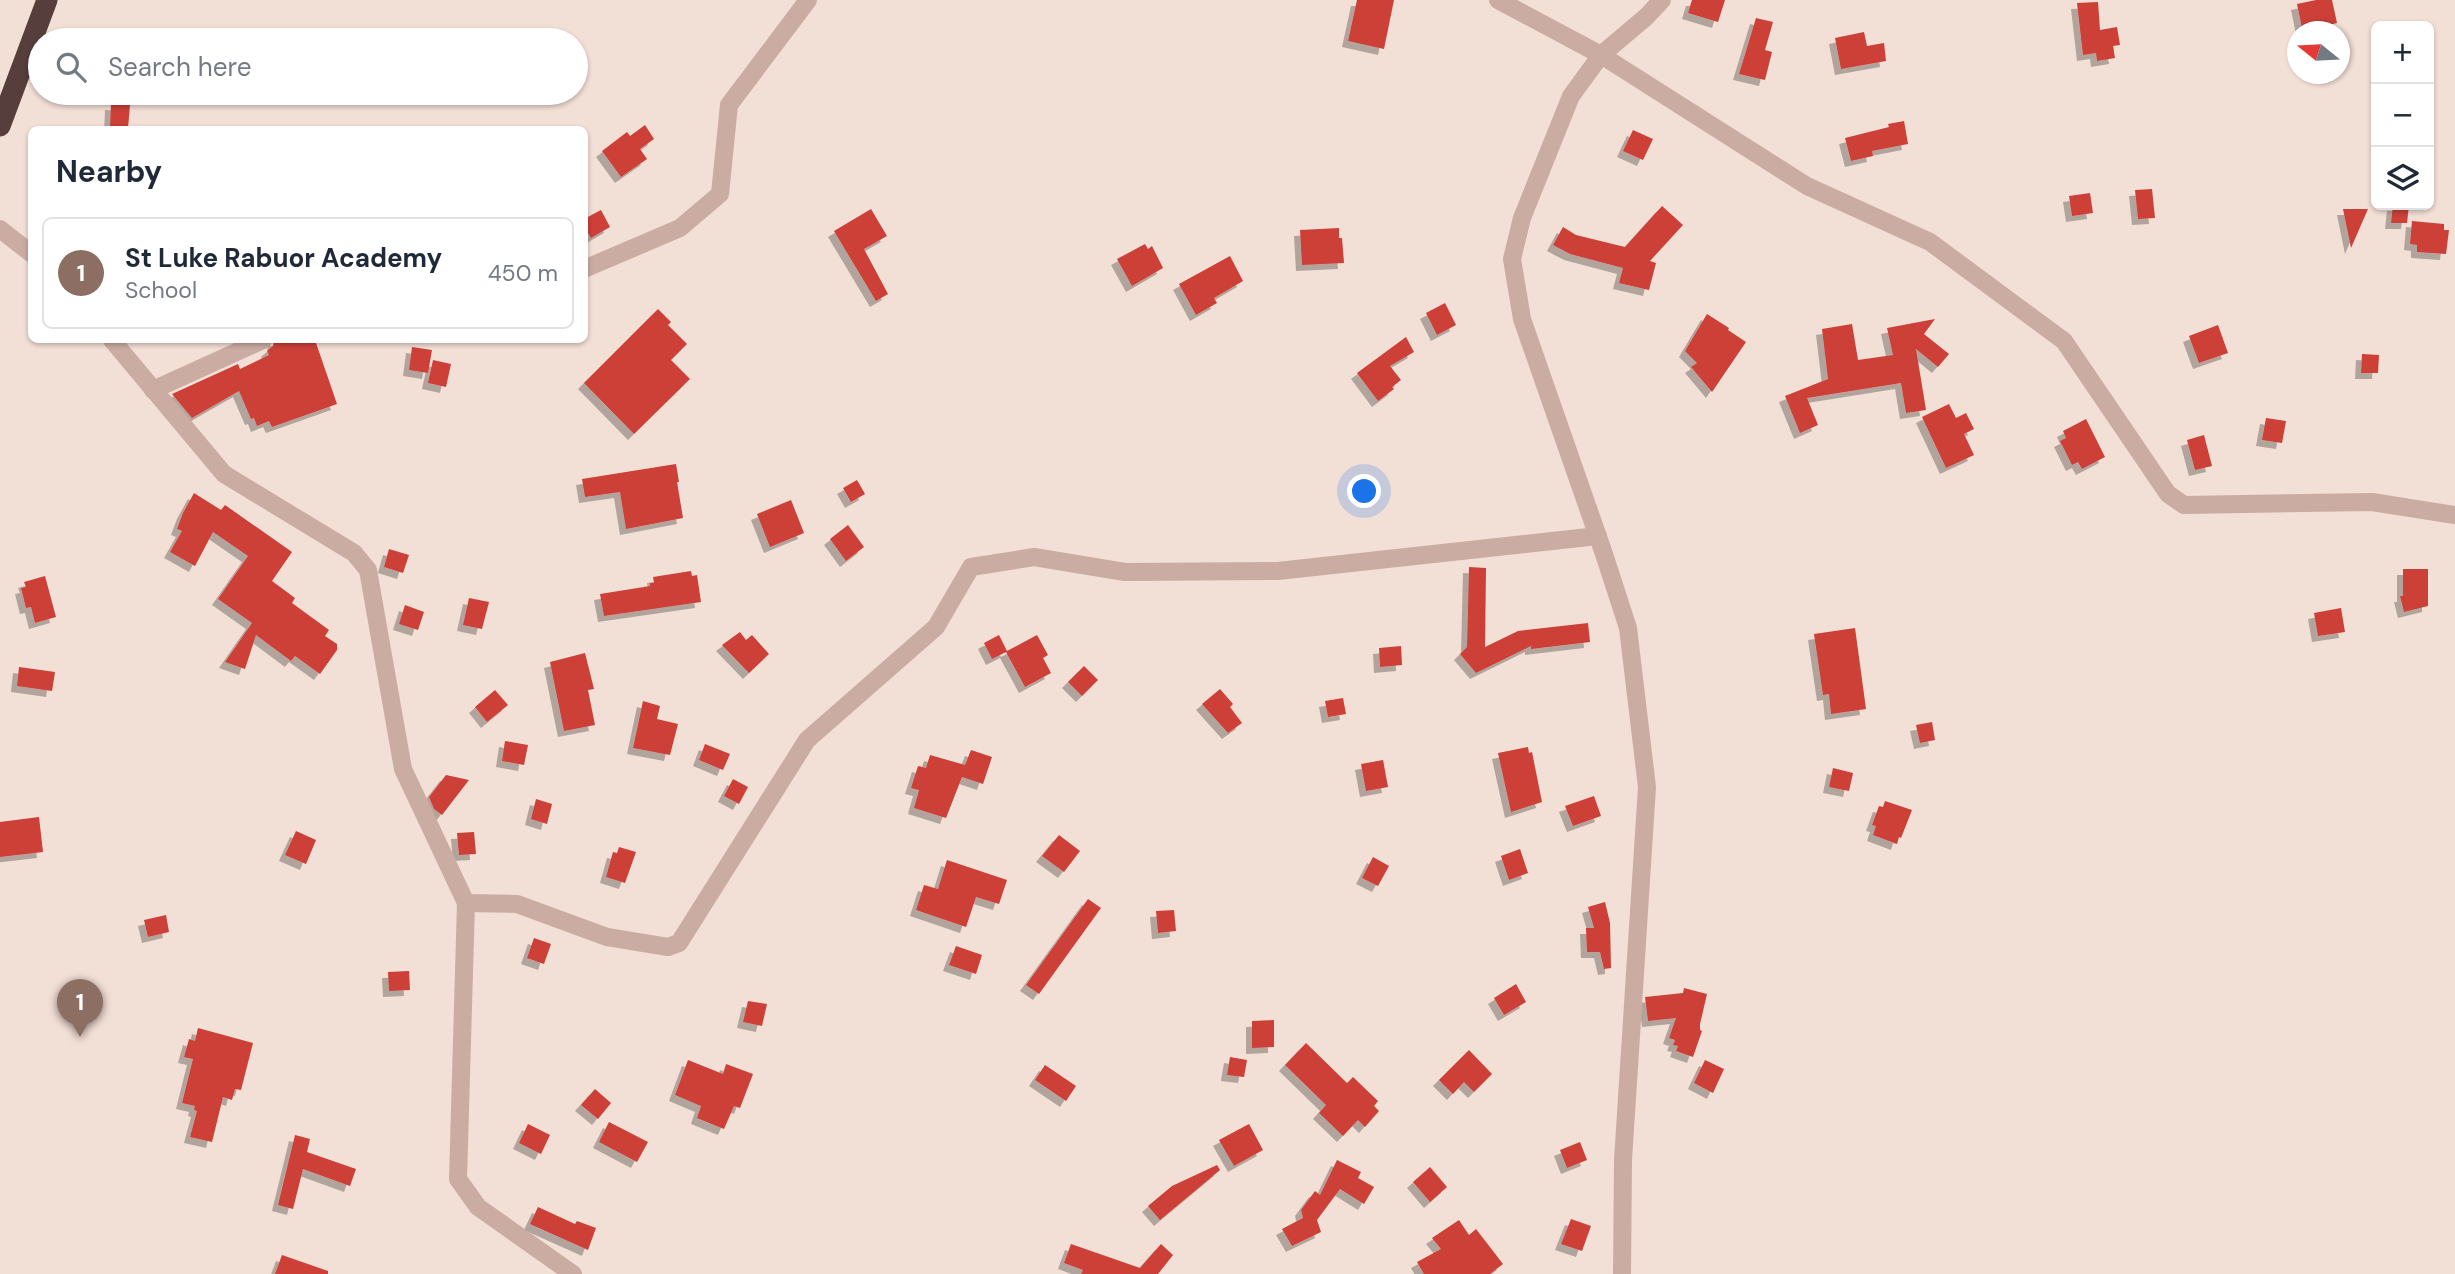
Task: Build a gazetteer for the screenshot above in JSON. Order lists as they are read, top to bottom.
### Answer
{
  "north": "left",
  "page": {
    "map_buttons": ["+", "−"],
    "search": "Search here",
    "heading": "Nearby",
    "list": [
      {
        "mark": "1",
        "name": "St Luke Rabuor Academy",
        "note": "School",
        "value": "450 m"
      }
    ],
    "pins": "1"
  }
}
